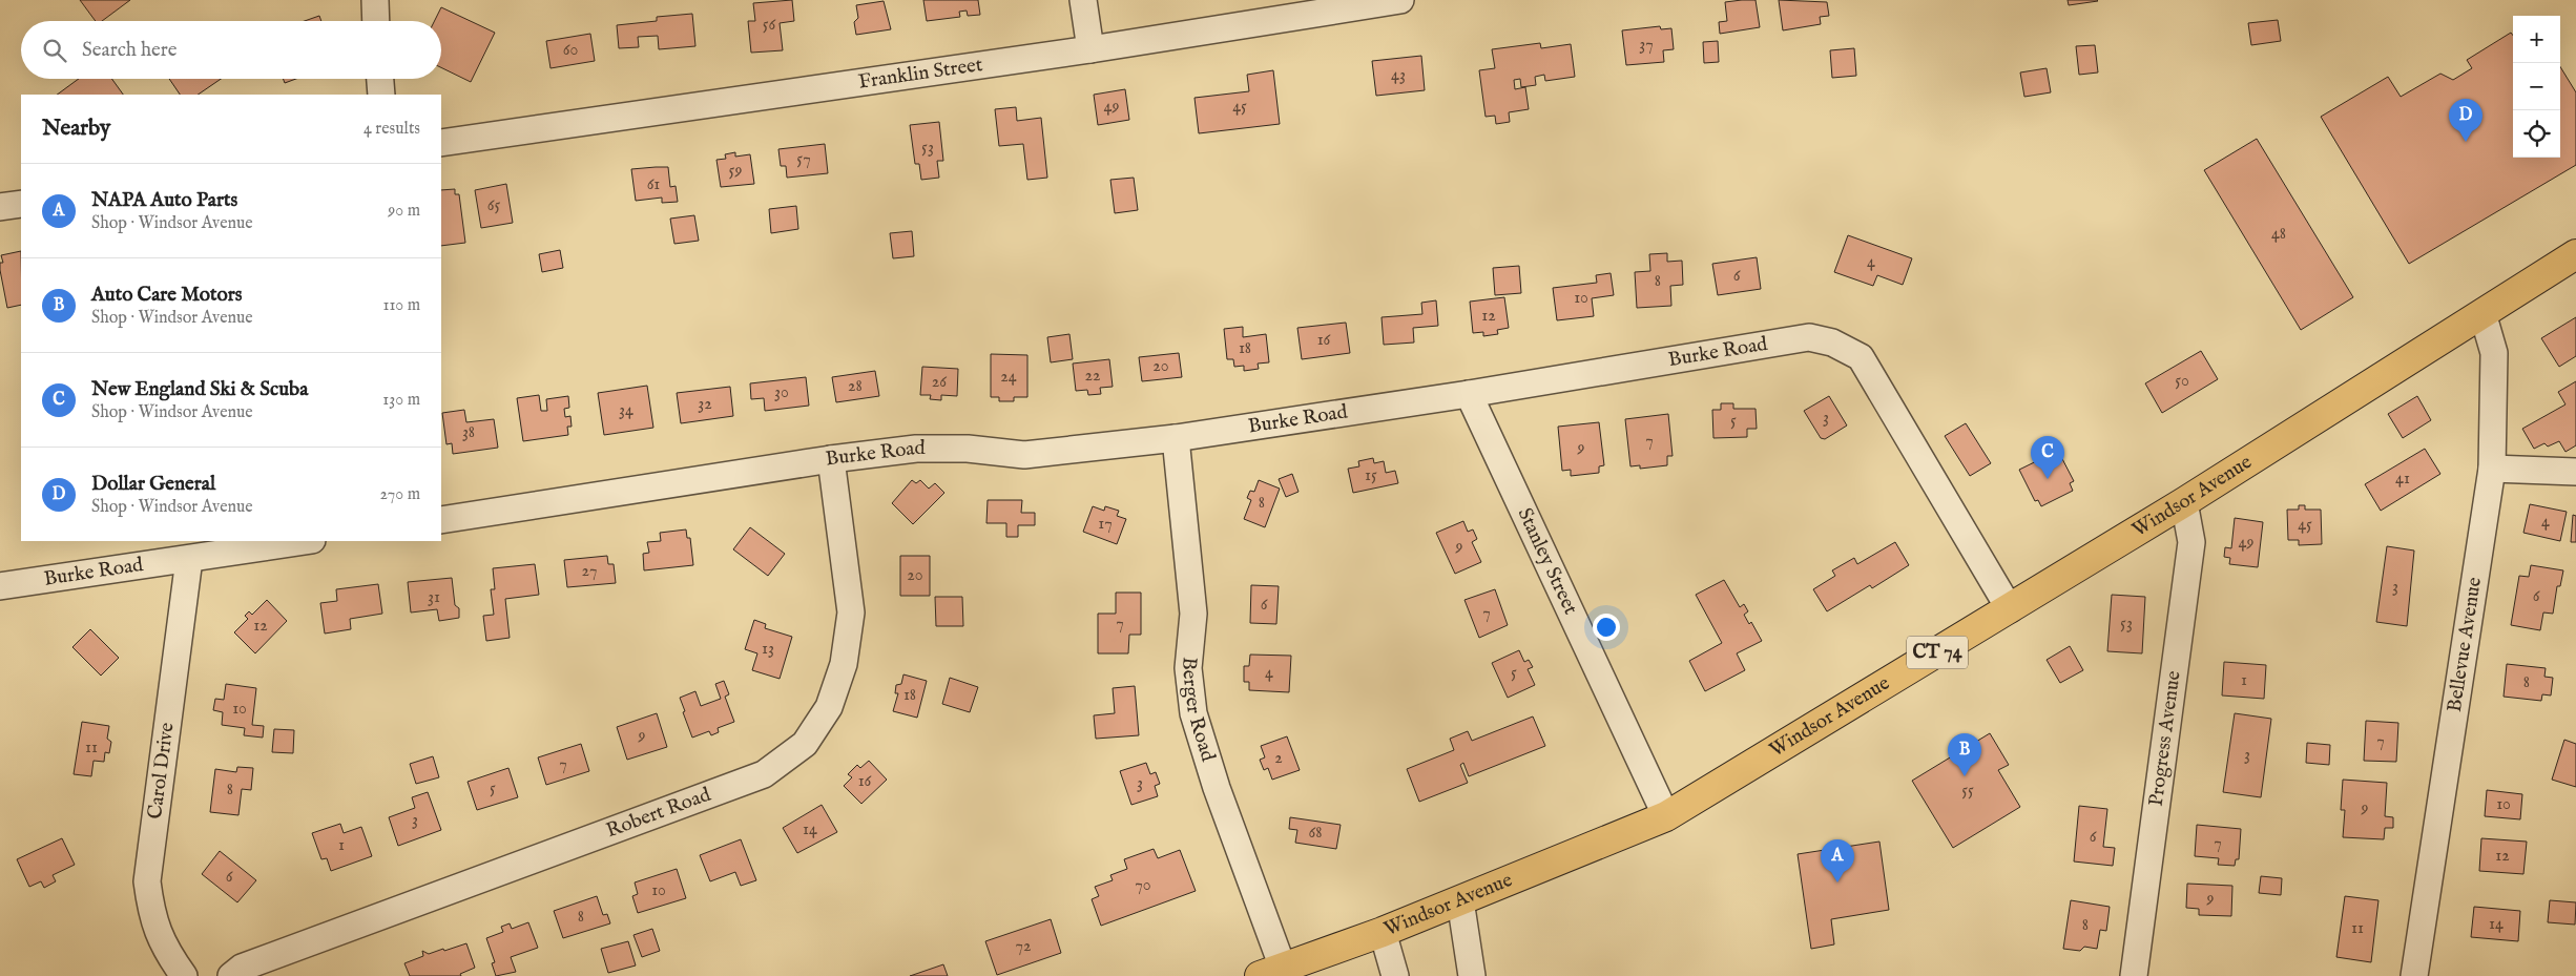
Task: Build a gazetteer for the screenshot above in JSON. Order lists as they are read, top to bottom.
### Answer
{
  "streets": {
    "main road": ["Windsor Avenue", "CT 74"],
    "street": [
      "Franklin Street",
      "Burke Road",
      "Stanley Street",
      "Bellevue Avenue",
      "Berger Road",
      "Progress Avenue",
      "Carol Drive",
      "Robert Road"
    ]
  },
  "crossings": [
    ["Burke Road", "Windsor Avenue"],
    ["Burke Road", "Stanley Street"],
    ["Burke Road", "Berger Road"],
    ["Burke Road", "Carol Drive"],
    ["Burke Road", "Robert Road"],
    ["Windsor Avenue", "Stanley Street"],
    ["Windsor Avenue", "Bellevue Avenue"],
    ["Windsor Avenue", "Berger Road"],
    ["Windsor Avenue", "Progress Avenue"]
  ],
  "house_numbers": [
    "56",
    "37",
    "60",
    "43",
    "49",
    "45",
    "53",
    "57",
    "59",
    "61",
    "65",
    "48",
    "4",
    "6",
    "8",
    "10",
    "12",
    "16",
    "18",
    "20",
    "22",
    "24",
    "50",
    "26",
    "28",
    "30",
    "32",
    "34",
    "3",
    "5",
    "38",
    "7",
    "9",
    "15",
    "41",
    "8",
    "4",
    "17",
    "45",
    "49",
    "9",
    "27",
    "20",
    "3",
    "6",
    "31",
    "6",
    "7",
    "7",
    "53",
    "12",
    "13",
    "4",
    "5",
    "1",
    "8",
    "18",
    "10",
    "9",
    "7",
    "11",
    "3",
    "2",
    "7",
    "16",
    "3",
    "5",
    "8",
    "55",
    "10",
    "9",
    "3",
    "14",
    "68",
    "6",
    "7",
    "1",
    "12",
    "6",
    "70",
    "10",
    "9",
    "8",
    "14",
    "8",
    "11",
    "72"
  ],
  "page": {
    "map_buttons": ["+", "−"],
    "search": "Search here",
    "heading": ["Nearby", "4 results"],
    "pins": [
      "D",
      "C",
      "B",
      "A"
    ],
    "list": [
      {
        "mark": "A",
        "name": "NAPA Auto Parts",
        "note": "Shop · Windsor Avenue",
        "value": "90 m"
      },
      {
        "mark": "B",
        "name": "Auto Care Motors",
        "note": "Shop · Windsor Avenue",
        "value": "110 m"
      },
      {
        "mark": "C",
        "name": "New England Ski & Scuba",
        "note": "Shop · Windsor Avenue",
        "value": "130 m"
      },
      {
        "mark": "D",
        "name": "Dollar General",
        "note": "Shop · Windsor Avenue",
        "value": "270 m"
      }
    ]
  }
}
